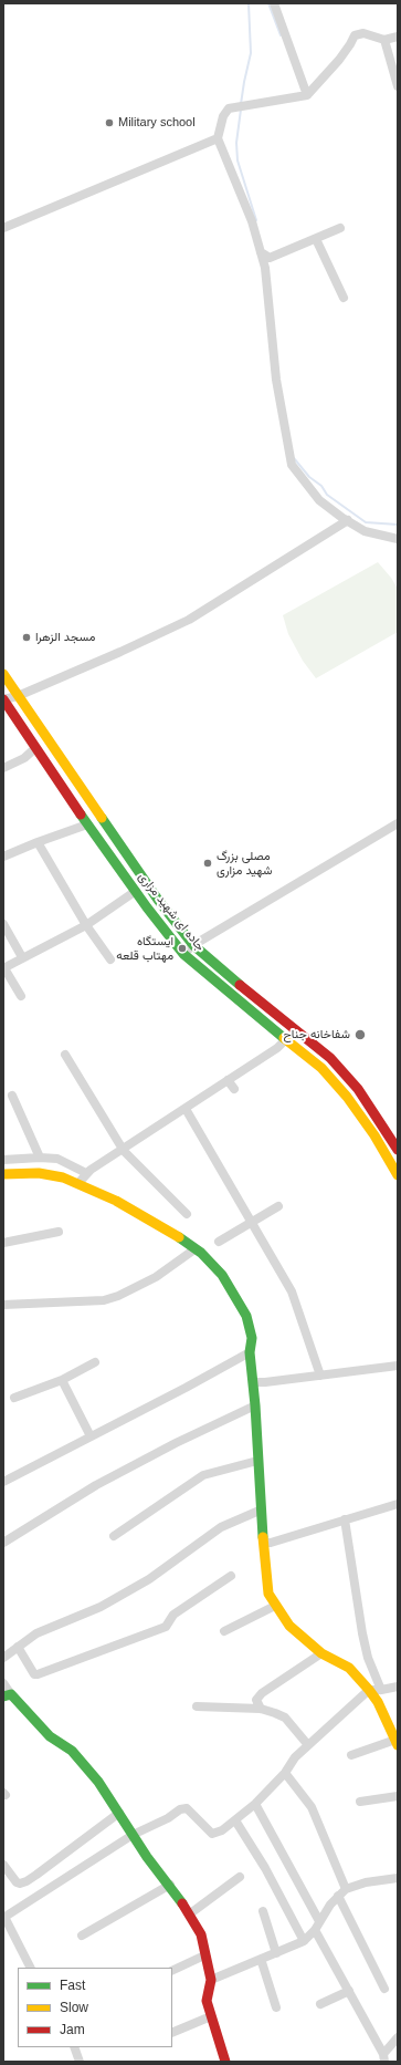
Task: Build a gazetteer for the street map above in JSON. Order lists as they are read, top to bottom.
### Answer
{
  "streets": {
    "main road": ["جاده ای شهید مزاری"]
  },
  "places": [
    "Military school",
    "مسجد الزهرا",
    "مصلی بزرگ شهید مزاری",
    "ایستگاه مهتاب قلعه",
    "شفاخانه جناح"
  ],
  "legend": ["Fast", "Slow", "Jam"]
}
